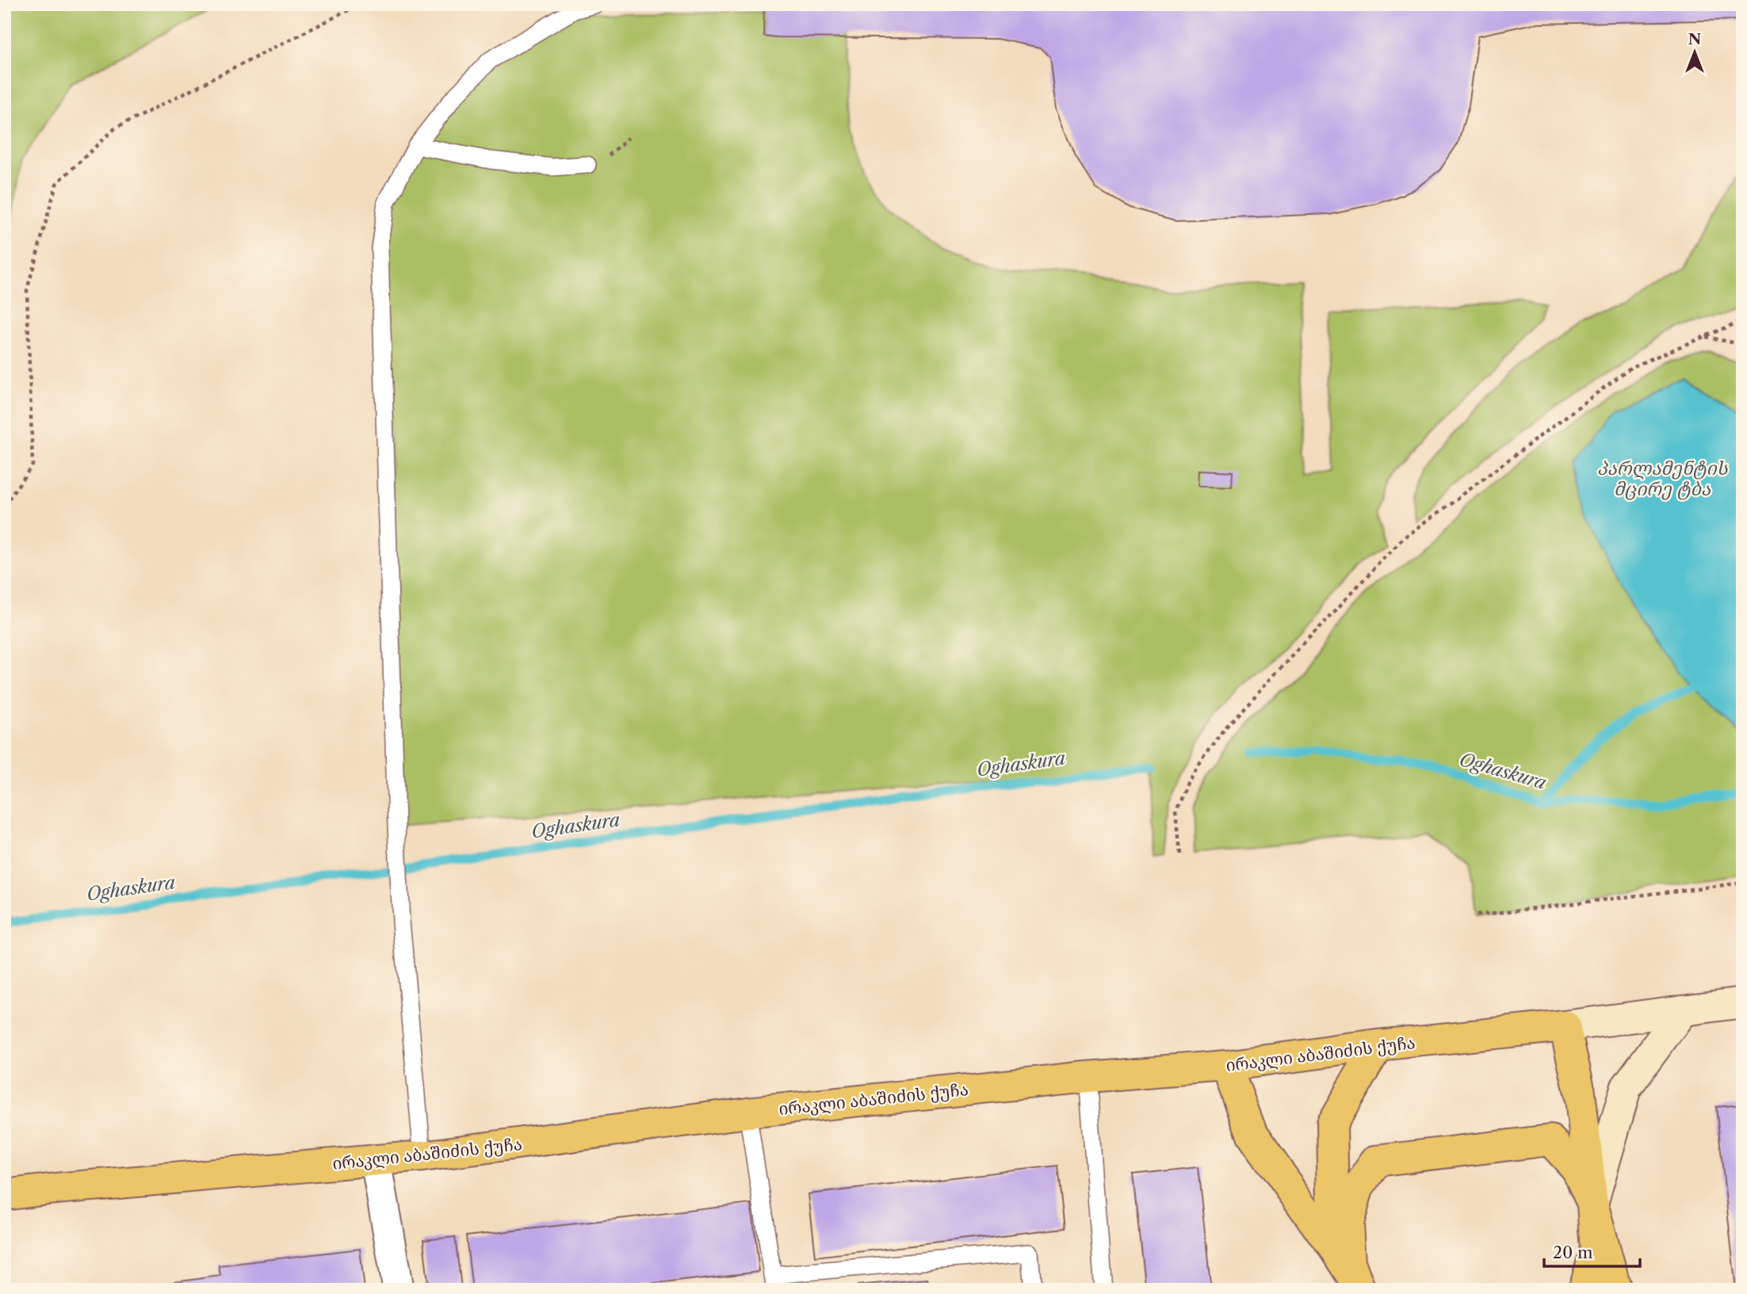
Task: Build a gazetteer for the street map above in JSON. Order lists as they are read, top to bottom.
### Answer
{
  "streets": {
    "main road": ["ირაკლი აბაშიძის ქუჩა"]
  },
  "water": ["პარლამენტის მცირე ტბა", "Oghaskura"],
  "scale_bar": "20 m",
  "north": "top"
}
